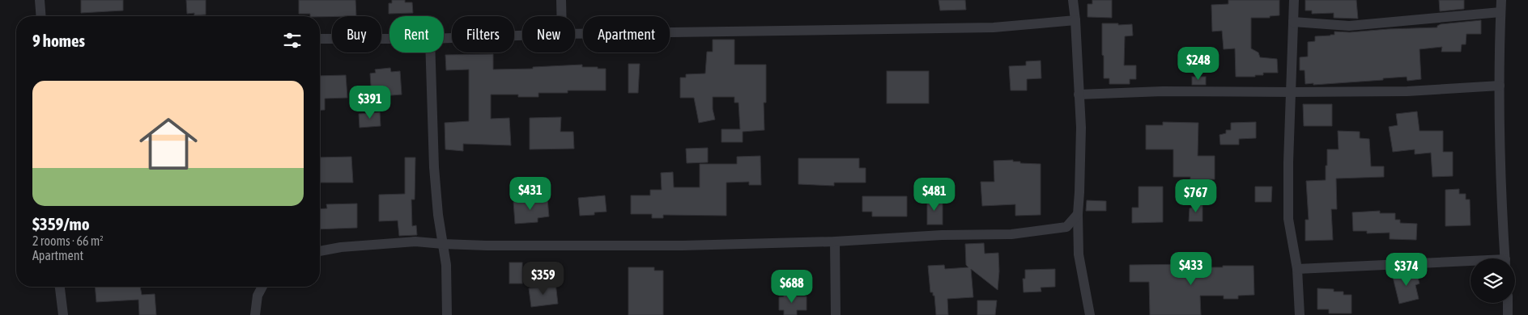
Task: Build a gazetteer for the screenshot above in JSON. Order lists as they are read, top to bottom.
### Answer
{
  "page": {
    "chip": [
      "Buy",
      "Rent",
      "Filters",
      "New",
      "Apartment"
    ],
    "heading": "9 homes",
    "price": [
      "$248",
      "$391",
      "$431",
      "$481",
      "$767",
      "$433",
      "$374",
      "$359",
      "$688"
    ],
    "list": [
      {
        "name": "$359/mo",
        "note": "2 rooms · 66 m² · Apartment"
      }
    ]
  }
}
